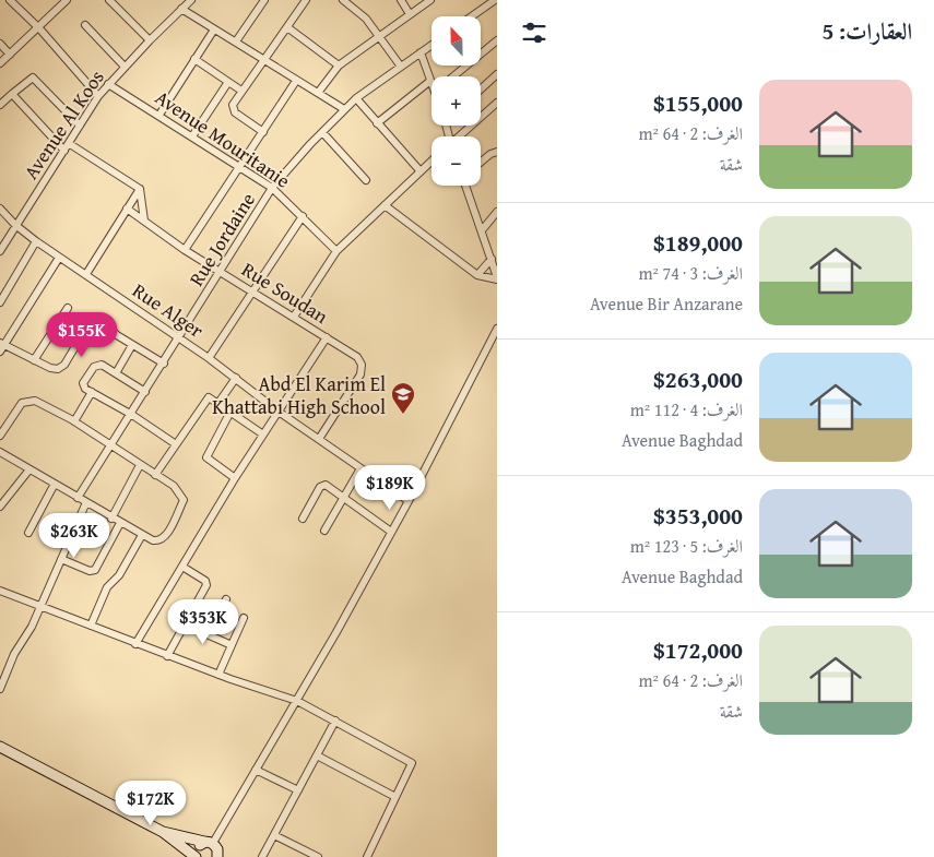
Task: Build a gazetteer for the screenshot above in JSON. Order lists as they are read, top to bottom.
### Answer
{
  "streets": {
    "street": [
      "Avenue Al Koos",
      "Avenue Mouritanie",
      "Rue Jordaine",
      "Rue Soudan",
      "Rue Alger"
    ]
  },
  "crossings": [
    ["Avenue Al Koos", "Avenue Mouritanie"],
    ["Avenue Al Koos", "Rue Alger"],
    ["Avenue Mouritanie", "Rue Jordaine"],
    ["Rue Jordaine", "Rue Soudan"],
    ["Rue Jordaine", "Rue Alger"],
    ["Rue Soudan", "Rue Alger"]
  ],
  "places": {
    "school or university": ["Abd El Karim El Khattabi High School"]
  },
  "north": "top",
  "page": {
    "heading": "العقارات: 5",
    "map_buttons": ["+", "−"],
    "list": [
      {
        "name": "$155,000",
        "note": "الغرف: 2 · 64 m² · شقة"
      },
      {
        "name": "$189,000",
        "note": "الغرف: 3 · 74 m² · Avenue Bir Anzarane"
      },
      {
        "name": "$263,000",
        "note": "الغرف: 4 · 112 m² · Avenue Baghdad"
      },
      {
        "name": "$353,000",
        "note": "الغرف: 5 · 123 m² · Avenue Baghdad"
      },
      {
        "name": "$172,000",
        "note": "الغرف: 2 · 64 m² · شقة"
      }
    ],
    "price": [
      "$155K",
      "$189K",
      "$263K",
      "$353K",
      "$172K"
    ]
  }
}
